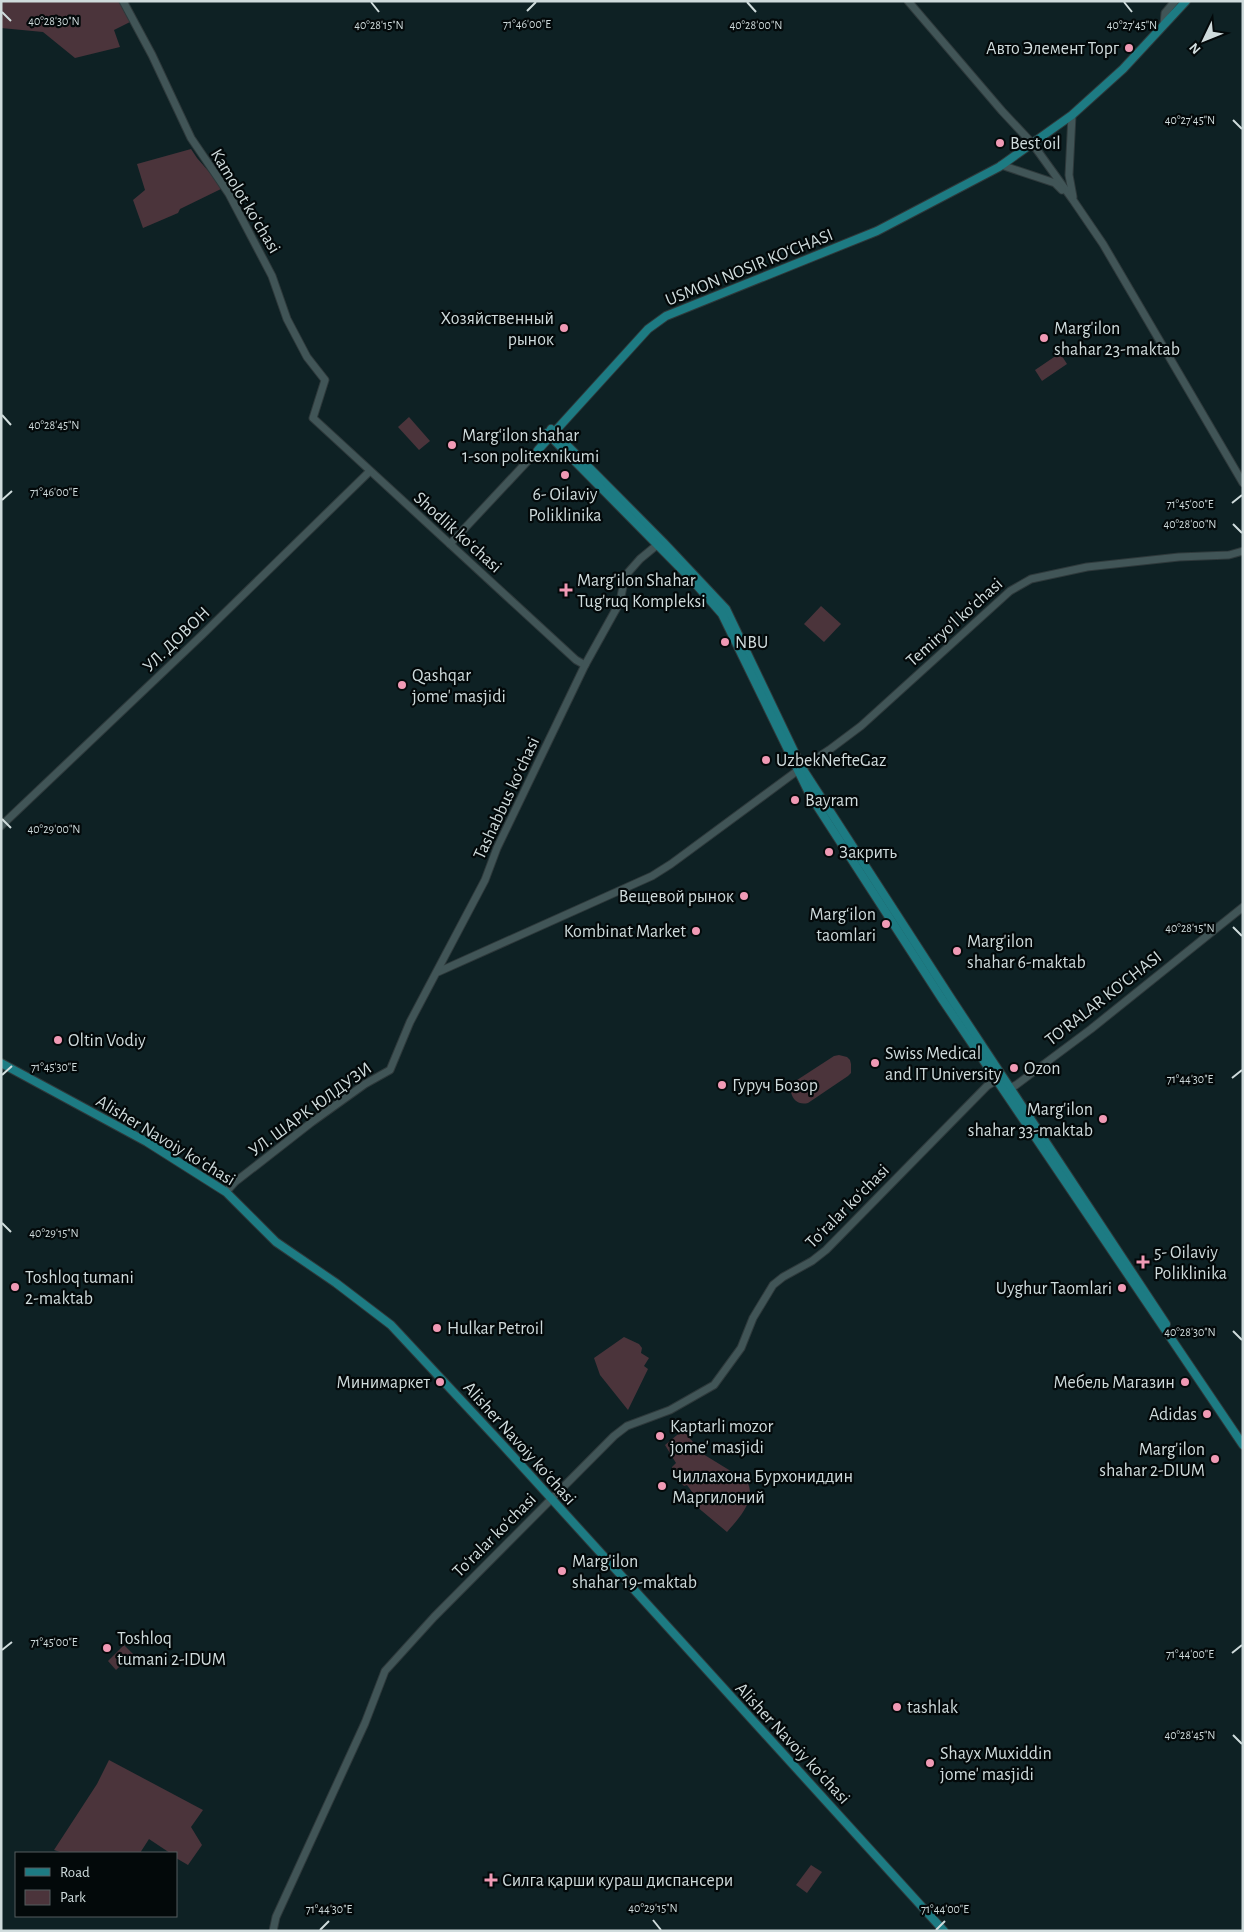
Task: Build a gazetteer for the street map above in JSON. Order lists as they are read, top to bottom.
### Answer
{
  "streets": {
    "main road": ["USMON NOSIR KO‘CHASI", "Alisher Navoiy koʻchasi"],
    "street": [
      "Kamolot koʻchasi",
      "Shodlik koʻchasi",
      "Temiryoʻl koʻchasi",
      "УЛ. ДОВОН",
      "Tashabbus koʻchasi",
      "TO'RALAR KO'CHASI",
      "УЛ. ШАРК ЮЛДУЗИ",
      "Toʻralar koʻchasi"
    ]
  },
  "crossings": [
    ["Kamolot koʻchasi", "Shodlik koʻchasi"],
    ["USMON NOSIR KO‘CHASI", "Shodlik koʻchasi"],
    ["Shodlik koʻchasi", "УЛ. ДОВОН"],
    ["Shodlik koʻchasi", "Tashabbus koʻchasi"],
    ["Temiryoʻl koʻchasi", "Tashabbus koʻchasi"],
    ["Tashabbus koʻchasi", "УЛ. ШАРК ЮЛДУЗИ"],
    ["УЛ. ШАРК ЮЛДУЗИ", "Alisher Navoiy koʻchasi"],
    ["Alisher Navoiy koʻchasi", "Toʻralar koʻchasi"]
  ],
  "places": {
    "other": [
      "Авто Элемент Торг",
      "Best oil",
      "Хозяйственный рынок",
      "Marg'ilon shahar 23-maktab",
      "Margʻilon shahar 1-son politexnikumi",
      "6- Oilaviy Poliklinika",
      "NBU",
      "Qashqar jome' masjidi",
      "UzbekNefteGaz",
      "Bayram",
      "Закрить",
      "Вещевой рынок",
      "Margʻilon taomlari",
      "Kombinat Market",
      "Marg'ilon shahar 6-maktab",
      "Oltin Vodiy",
      "Swiss Medical and IT University",
      "Ozon",
      "Гуруч Бозор",
      "Marg'ilon shahar 33-maktab",
      "Toshloq tumani 2-maktab",
      "Uyghur Taomlari",
      "Hulkar Petroil",
      "Минимаркет",
      "Мебель Магазин",
      "Adidas",
      "Kaptarli mozor jome' masjidi",
      "Marg'ilon shahar 2-DIUM",
      "Чиллахона Бурхониддин Маргилоний",
      "Marg'ilon shahar 19-maktab",
      "Toshloq tumani 2-IDUM",
      "tashlak",
      "Shayx Muxiddin jome' masjidi"
    ],
    "health": ["Marg'ilon Shahar Tug'ruq Kompleksi", "5- Oilaviy Poliklinika", "Силга қарши кураш диспансери"]
  },
  "legend": ["Road", "Park"],
  "north": "bottom left",
  "coordinates": [
    "40°28'30\"N",
    "71°46'00\"E",
    "40°28'15\"N",
    "40°28'00\"N",
    "40°27'45\"N",
    "40°28'45\"N",
    "71°45'00\"E",
    "40°29'00\"N",
    "71°45'30\"E",
    "71°44'30\"E",
    "40°29'15\"N",
    "71°44'00\"E"
  ]
}
